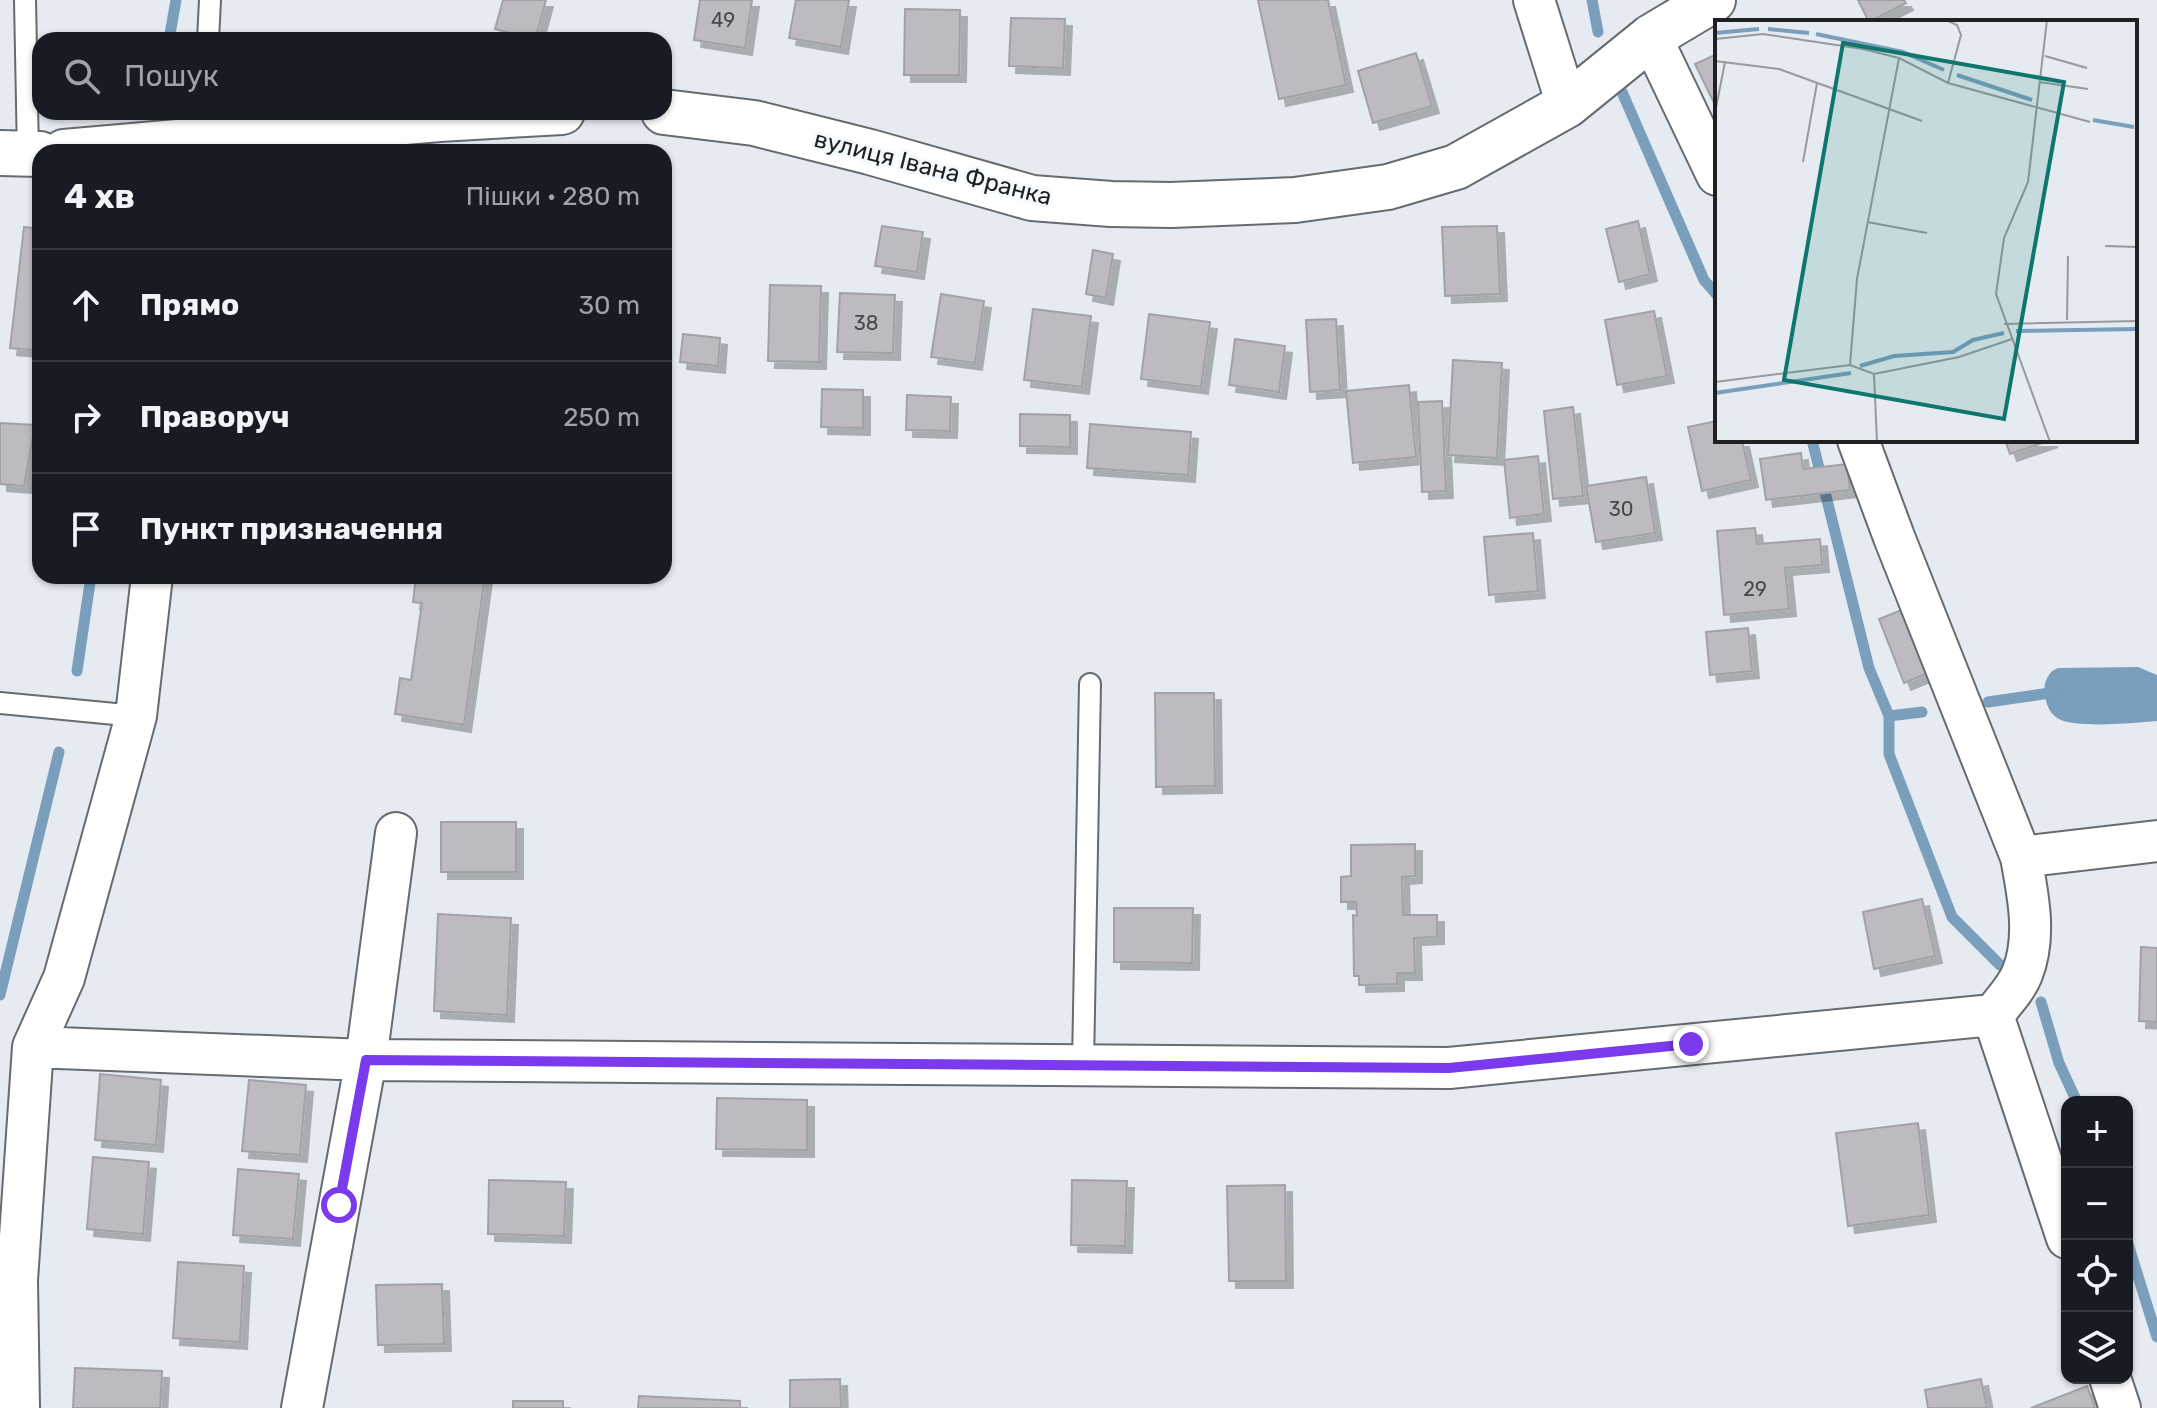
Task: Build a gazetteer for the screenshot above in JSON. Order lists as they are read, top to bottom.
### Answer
{
  "streets": {
    "main road": ["вулиця Івана Франка"]
  },
  "house_numbers": [
    "49",
    "38",
    "30",
    "29"
  ],
  "page": {
    "search": "Пошук",
    "heading": ["4 хв", "Пішки · 280 m"],
    "list": [
      ["Прямо", "30 m"],
      ["Праворуч", "250 m"],
      "Пункт призначення"
    ],
    "map_buttons": ["+", "−"]
  }
}
